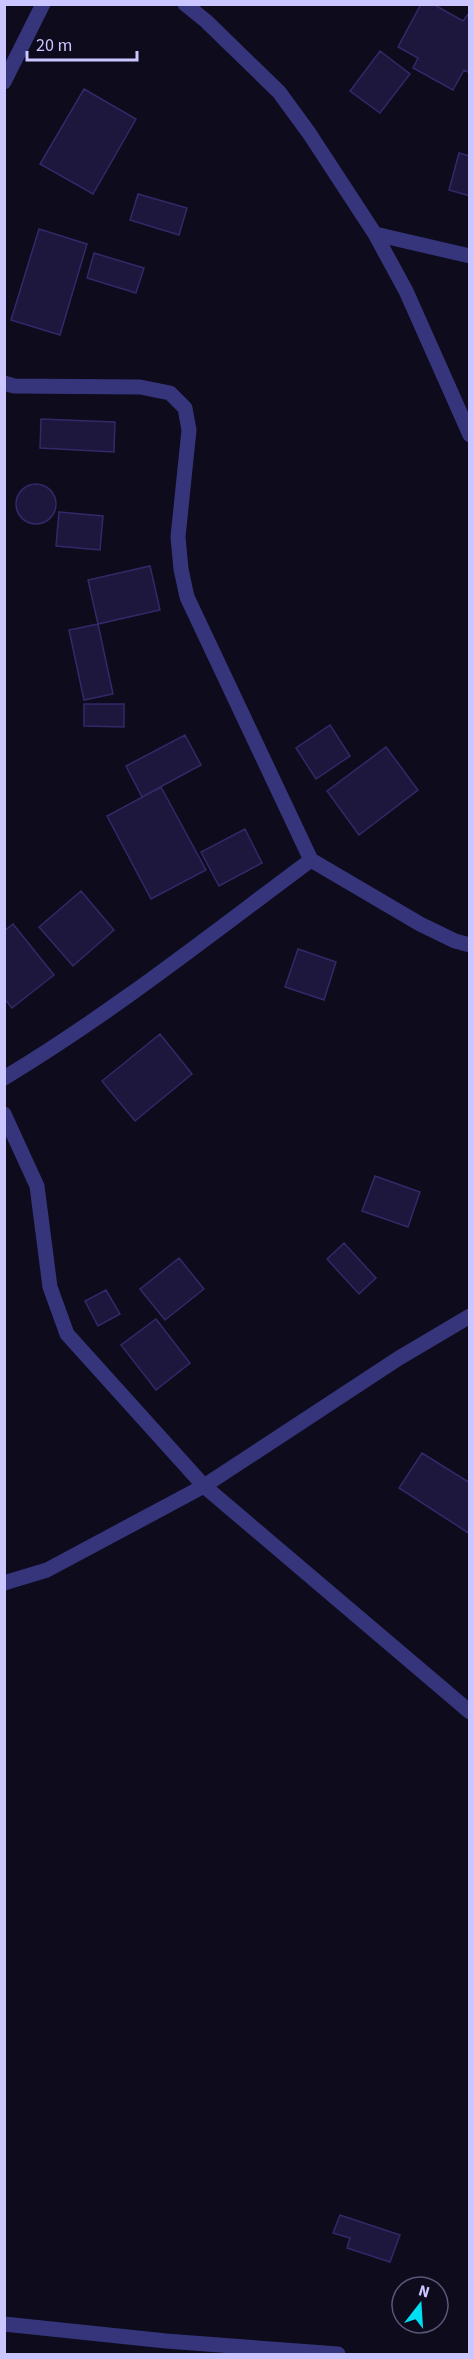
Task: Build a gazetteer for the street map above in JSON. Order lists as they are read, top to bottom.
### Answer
{
  "scale_bar": "20 m",
  "north": "top"
}
